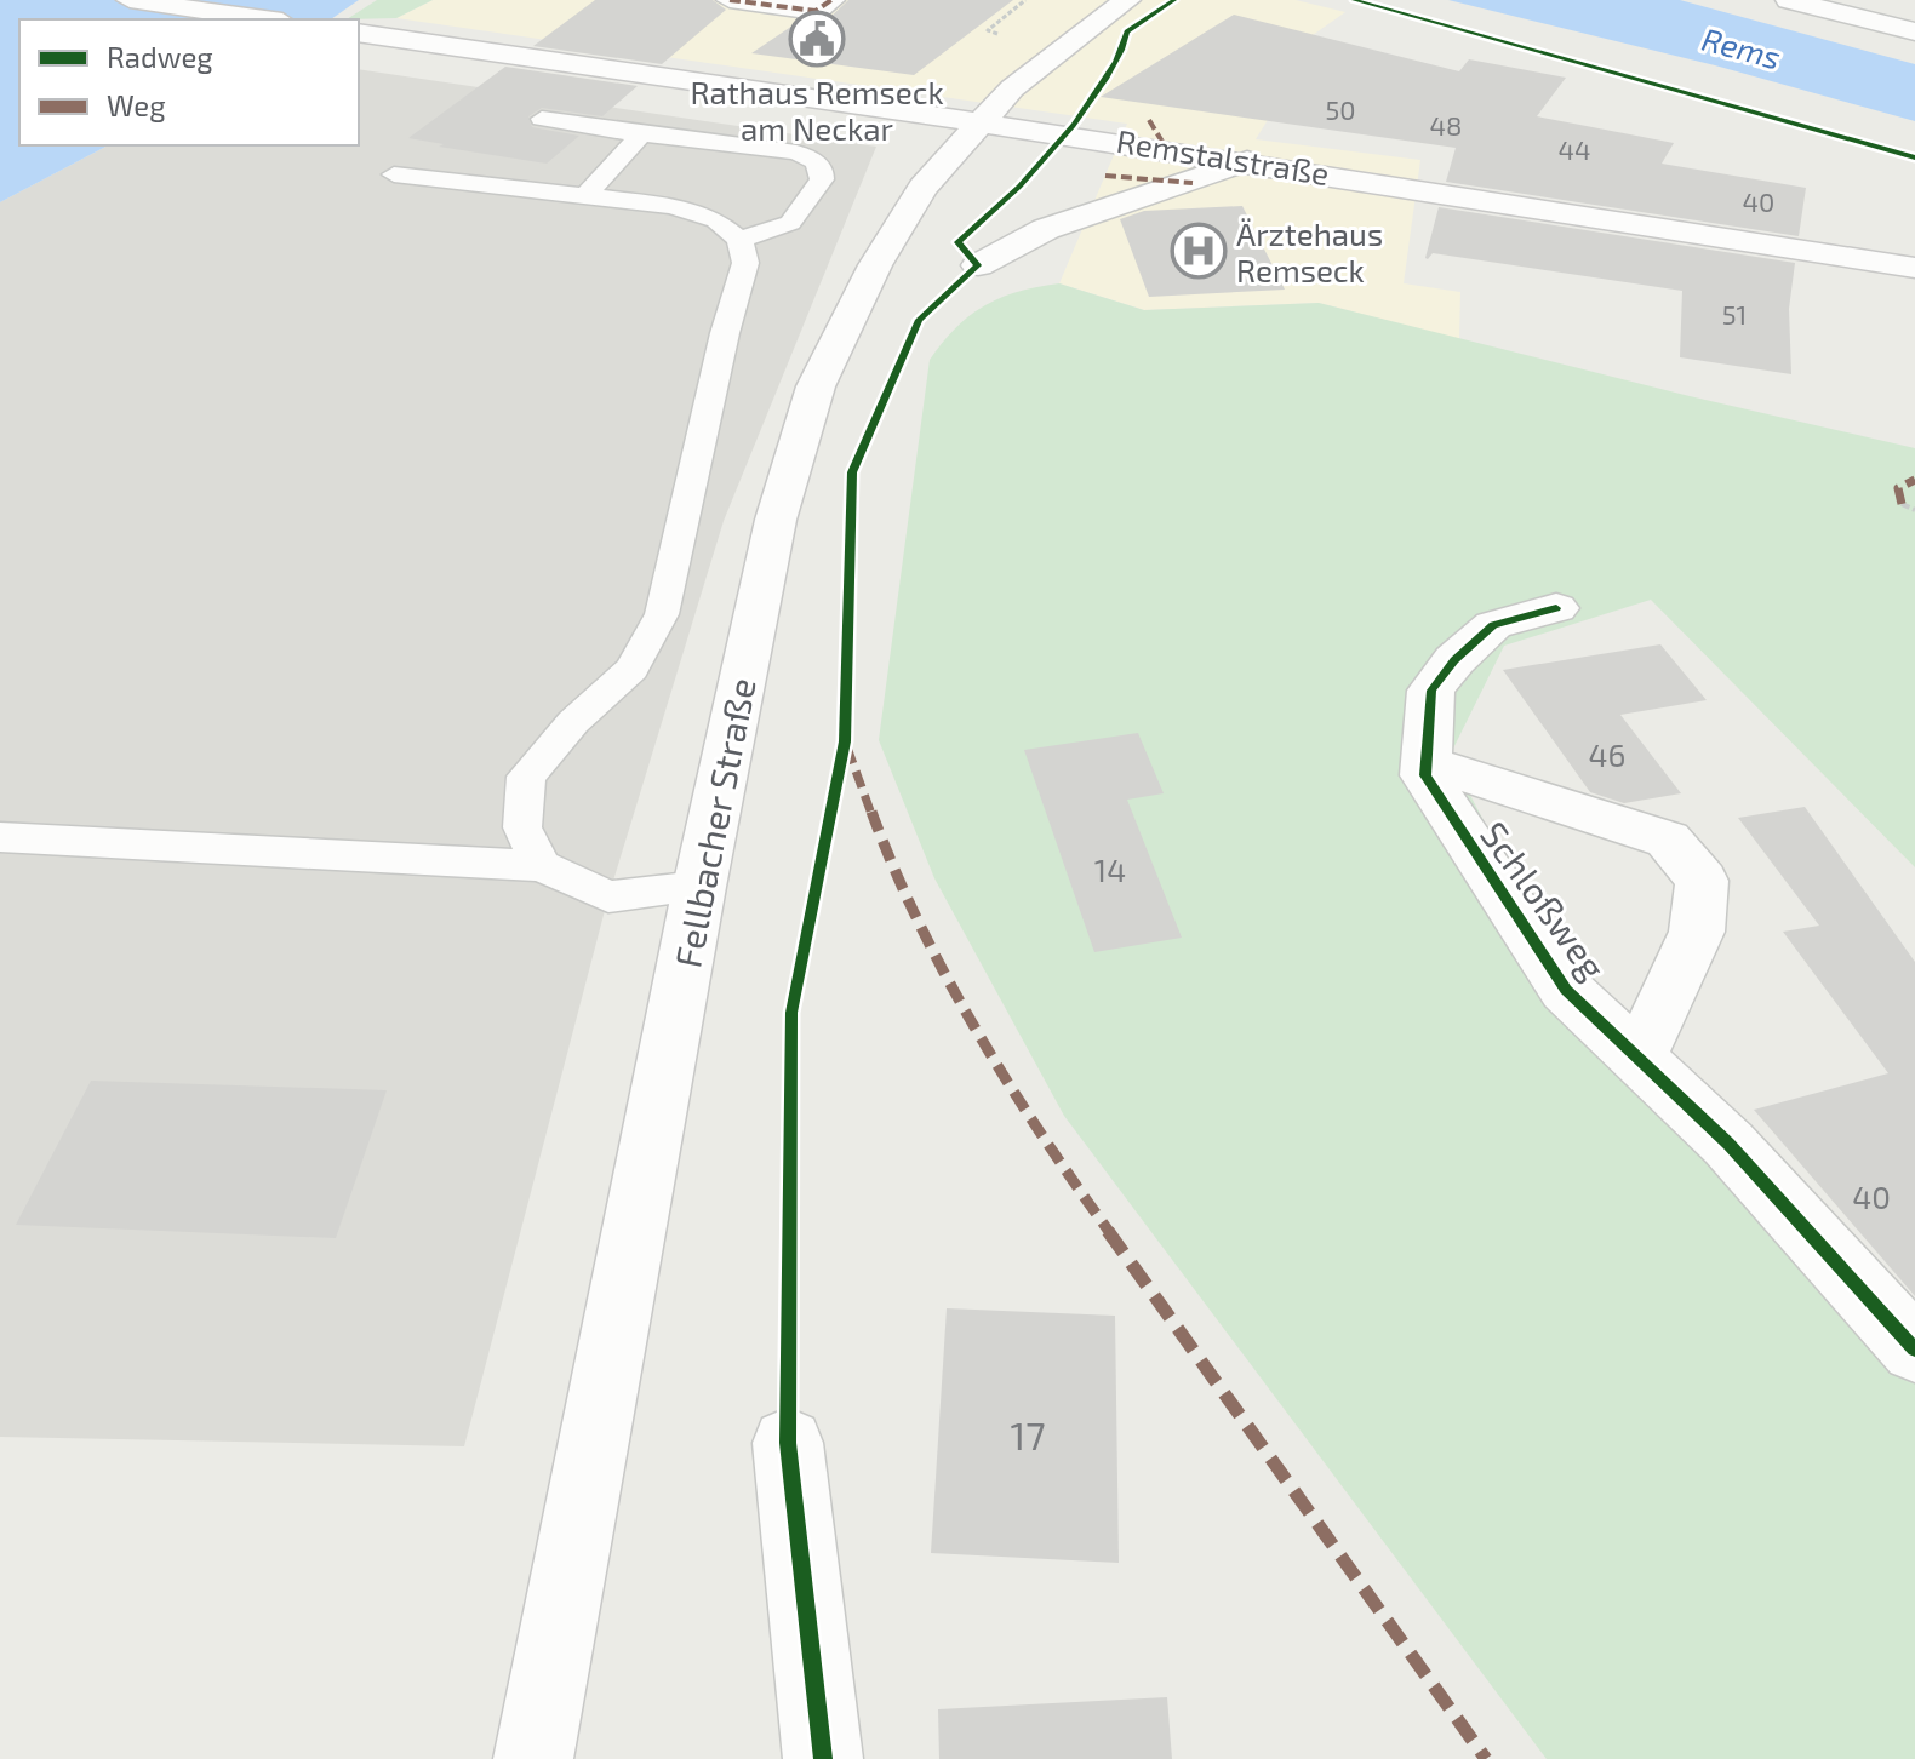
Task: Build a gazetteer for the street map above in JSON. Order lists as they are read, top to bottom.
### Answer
{
  "streets": {
    "main road": ["Remstalstraße", "Fellbacher Straße", "Schloßweg"]
  },
  "crossings": [
    ["Remstalstraße", "Fellbacher Straße"]
  ],
  "water": ["Rems"],
  "places": {
    "public building": ["Rathaus Remseck am Neckar"],
    "hospital": ["Ärztehaus Remseck"]
  },
  "house_numbers": [
    "50",
    "48",
    "44",
    "40",
    "51",
    "46",
    "14",
    "40",
    "17"
  ],
  "legend": ["Radweg", "Weg"]
}
